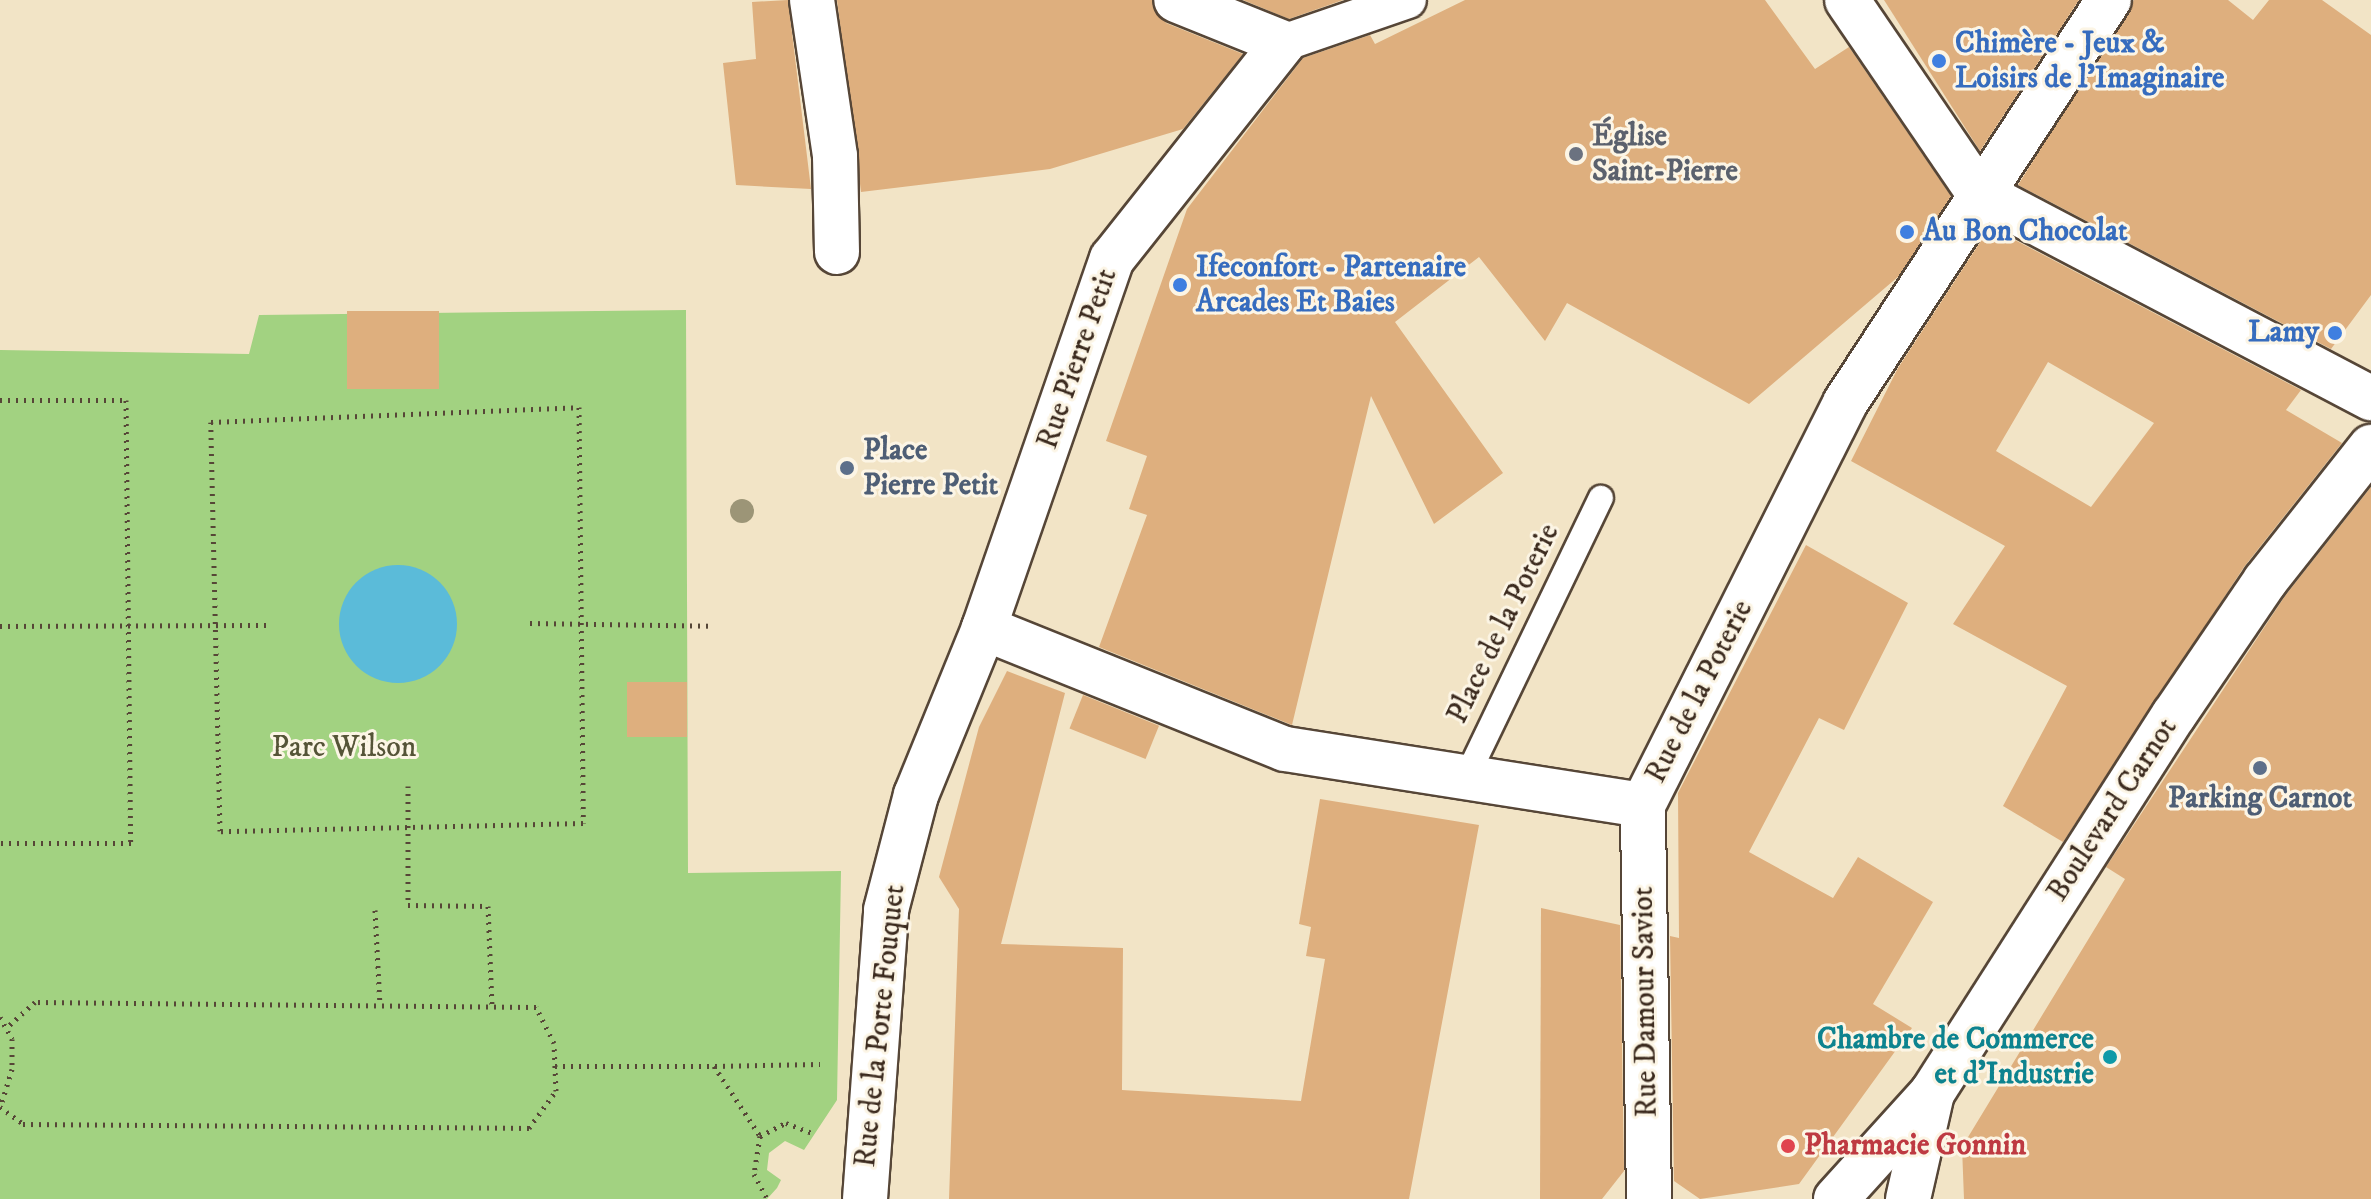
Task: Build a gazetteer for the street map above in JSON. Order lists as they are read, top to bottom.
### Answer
{
  "streets": {
    "street": [
      "Rue Pierre Petit",
      "Rue de la Poterie",
      "Boulevard Carnot",
      "Rue Damour Saviot",
      "Rue de la Porte Fouquet"
    ],
    "lane": ["Place de la Poterie"]
  },
  "crossings": [
    ["Rue Pierre Petit", "Rue de la Poterie"],
    ["Rue Pierre Petit", "Rue de la Porte Fouquet"],
    ["Place de la Poterie", "Rue de la Poterie"],
    ["Rue de la Poterie", "Rue Damour Saviot"],
    ["Rue de la Poterie", "Rue de la Porte Fouquet"]
  ],
  "parks": ["Parc Wilson"],
  "places": [
    "Chimère - Jeux & Loisirs de l'Imaginaire",
    "Église Saint-Pierre",
    "Au Bon Chocolat",
    "Ifeconfort - Partenaire Arcades Et Baies",
    "Lamy",
    "Place Pierre Petit",
    "Parking Carnot",
    "Chambre de Commerce et d'Industrie",
    "Pharmacie Gonnin"
  ]
}
